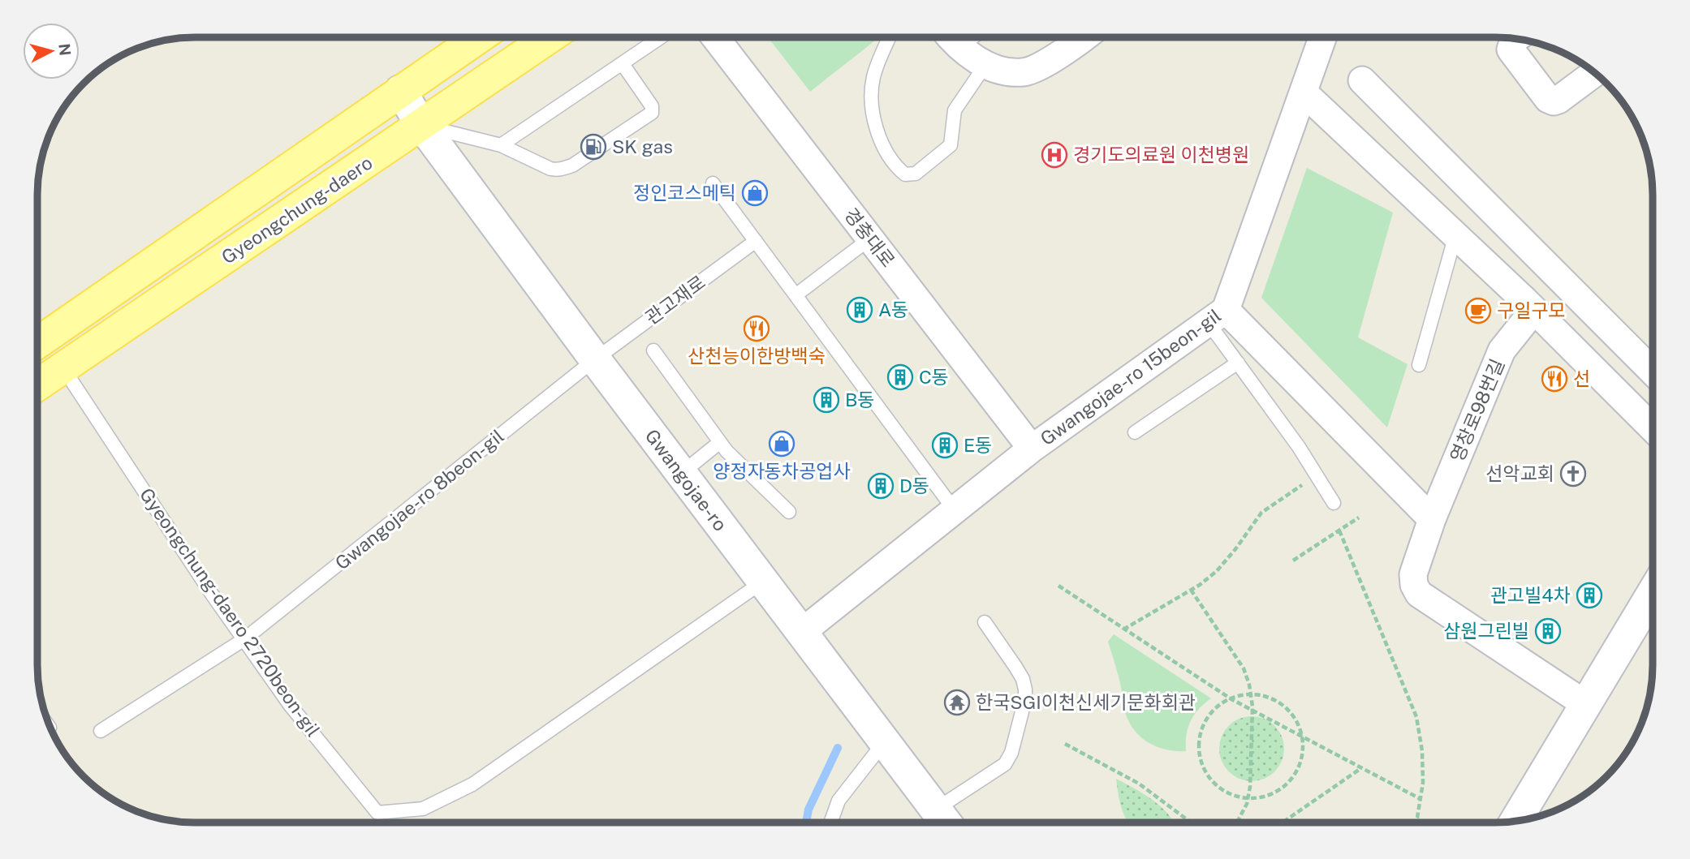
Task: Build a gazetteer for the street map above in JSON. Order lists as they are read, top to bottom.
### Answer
{
  "streets": {
    "main road": ["Gyeongchung-daero"],
    "street": [
      "경충대로",
      "Gwangojae-ro 15beon-gil",
      "영창로98번길",
      "Gwangojae-ro"
    ],
    "lane": ["관고재로", "Gwangojae-ro 8beon-gil", "Gyeongchung-daero 2720beon-gil"]
  },
  "crossings": [
    ["Gyeongchung-daero", "Gwangojae-ro"],
    ["Gyeongchung-daero", "Gyeongchung-daero 2720beon-gil"],
    ["경충대로", "Gwangojae-ro 15beon-gil"],
    ["관고재로", "Gwangojae-ro"],
    ["관고재로", "Gwangojae-ro 8beon-gil"],
    ["Gwangojae-ro 15beon-gil", "Gwangojae-ro"],
    ["Gwangojae-ro", "Gwangojae-ro 8beon-gil"],
    ["Gwangojae-ro", "Gyeongchung-daero 2720beon-gil"],
    ["Gwangojae-ro 8beon-gil", "Gyeongchung-daero 2720beon-gil"]
  ],
  "places": {
    "fuel station": ["SK gas"],
    "hospital": ["경기도의료원 이천병원"],
    "shop": ["정인코스메틱", "양정자동차공업사"],
    "building": [
      "A동",
      "C동",
      "B동",
      "E동",
      "D동",
      "관고빌4차",
      "삼원그린빌"
    ],
    "cafe": ["구일구모"],
    "restaurant": ["산천능이한방백숙", "선"],
    "church": ["선악교회"],
    "temple": ["한국SGI이천신세기문화회관"]
  },
  "north": "right"
}
